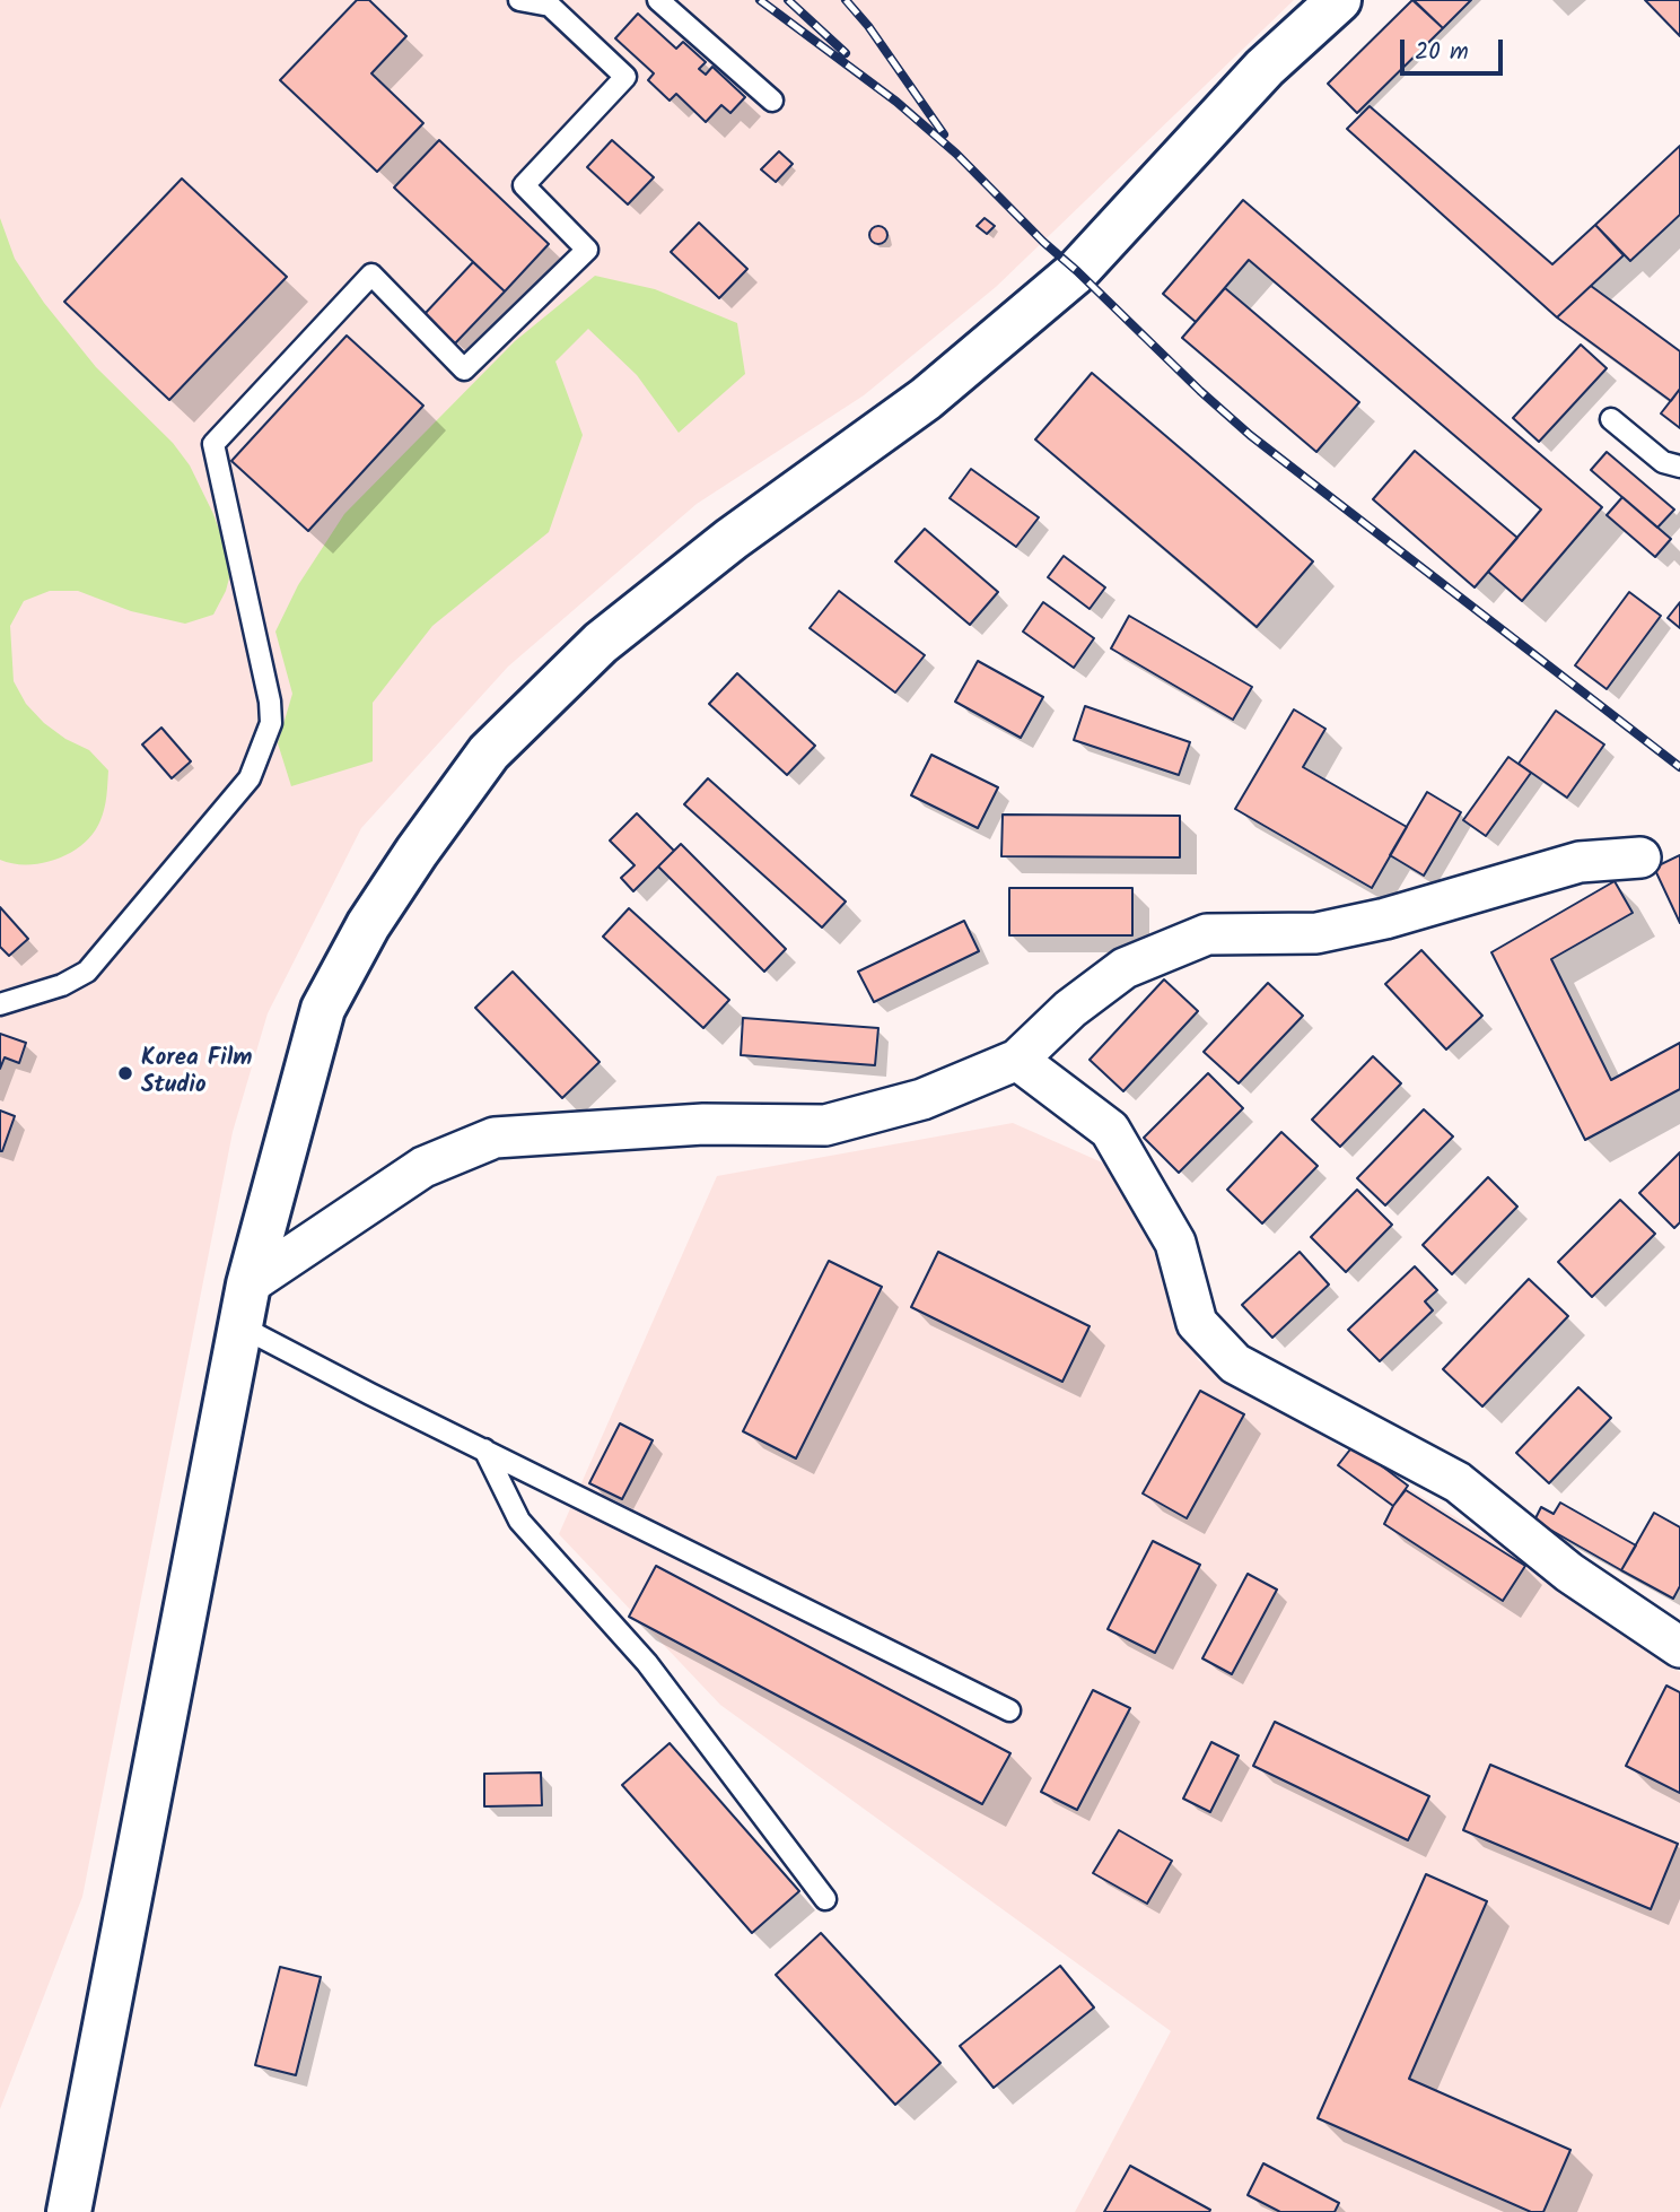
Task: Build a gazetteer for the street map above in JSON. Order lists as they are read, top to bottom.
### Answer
{
  "places": ["Korea Film Studio"],
  "scale_bar": "20 m"
}
